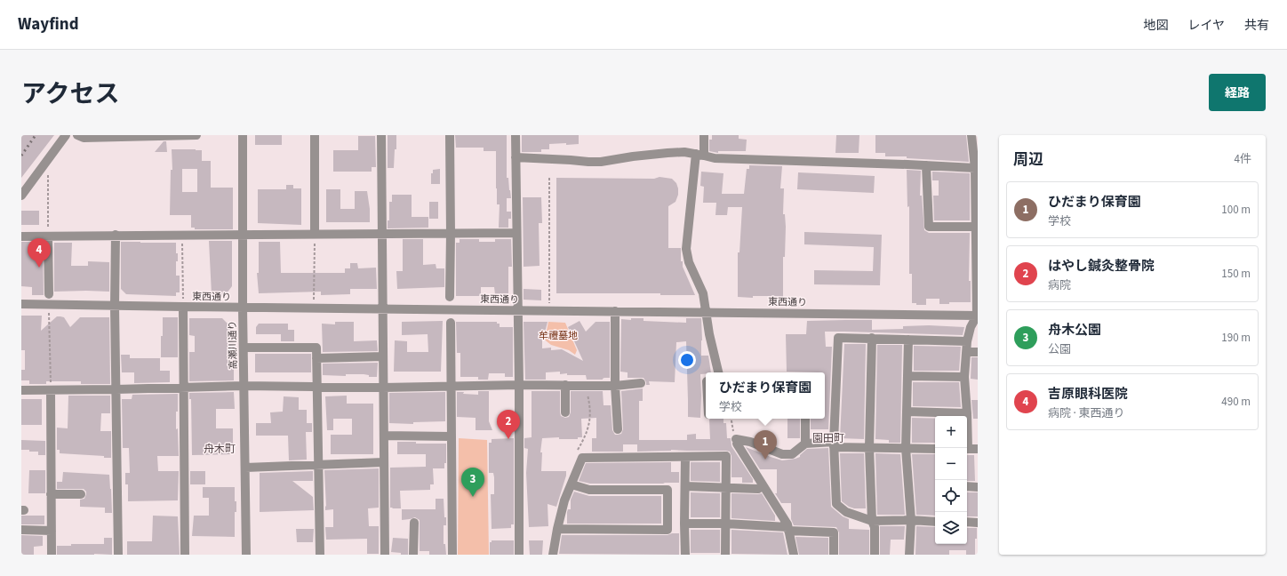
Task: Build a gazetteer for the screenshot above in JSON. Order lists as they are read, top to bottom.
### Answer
{
  "streets": {
    "street": ["東西通り", "高瀬川通り"]
  },
  "crossings": [
    ["東西通り", "高瀬川通り"]
  ],
  "districts": ["園田町", "舟木町"],
  "parks": ["牟禮墓地"],
  "page": {
    "header": "Wayfind",
    "nav": ["地図", "レイヤ", "共有"],
    "title": "アクセス",
    "buttons": "経路",
    "heading": ["周辺", "4件"],
    "list": [
      {
        "mark": "1",
        "name": "ひだまり保育園",
        "note": "学校",
        "value": "100 m"
      },
      {
        "mark": "2",
        "name": "はやし鍼灸整骨院",
        "note": "病院",
        "value": "150 m"
      },
      {
        "mark": "3",
        "name": "舟木公園",
        "note": "公園",
        "value": "190 m"
      },
      {
        "mark": "4",
        "name": "吉原眼科医院",
        "note": "病院 · 東西通り",
        "value": "490 m"
      }
    ],
    "pins": [
      "4",
      "2",
      "1",
      "3"
    ],
    "popup": ["ひだまり保育園", "学校"],
    "map_buttons": ["+", "−"]
  }
}
